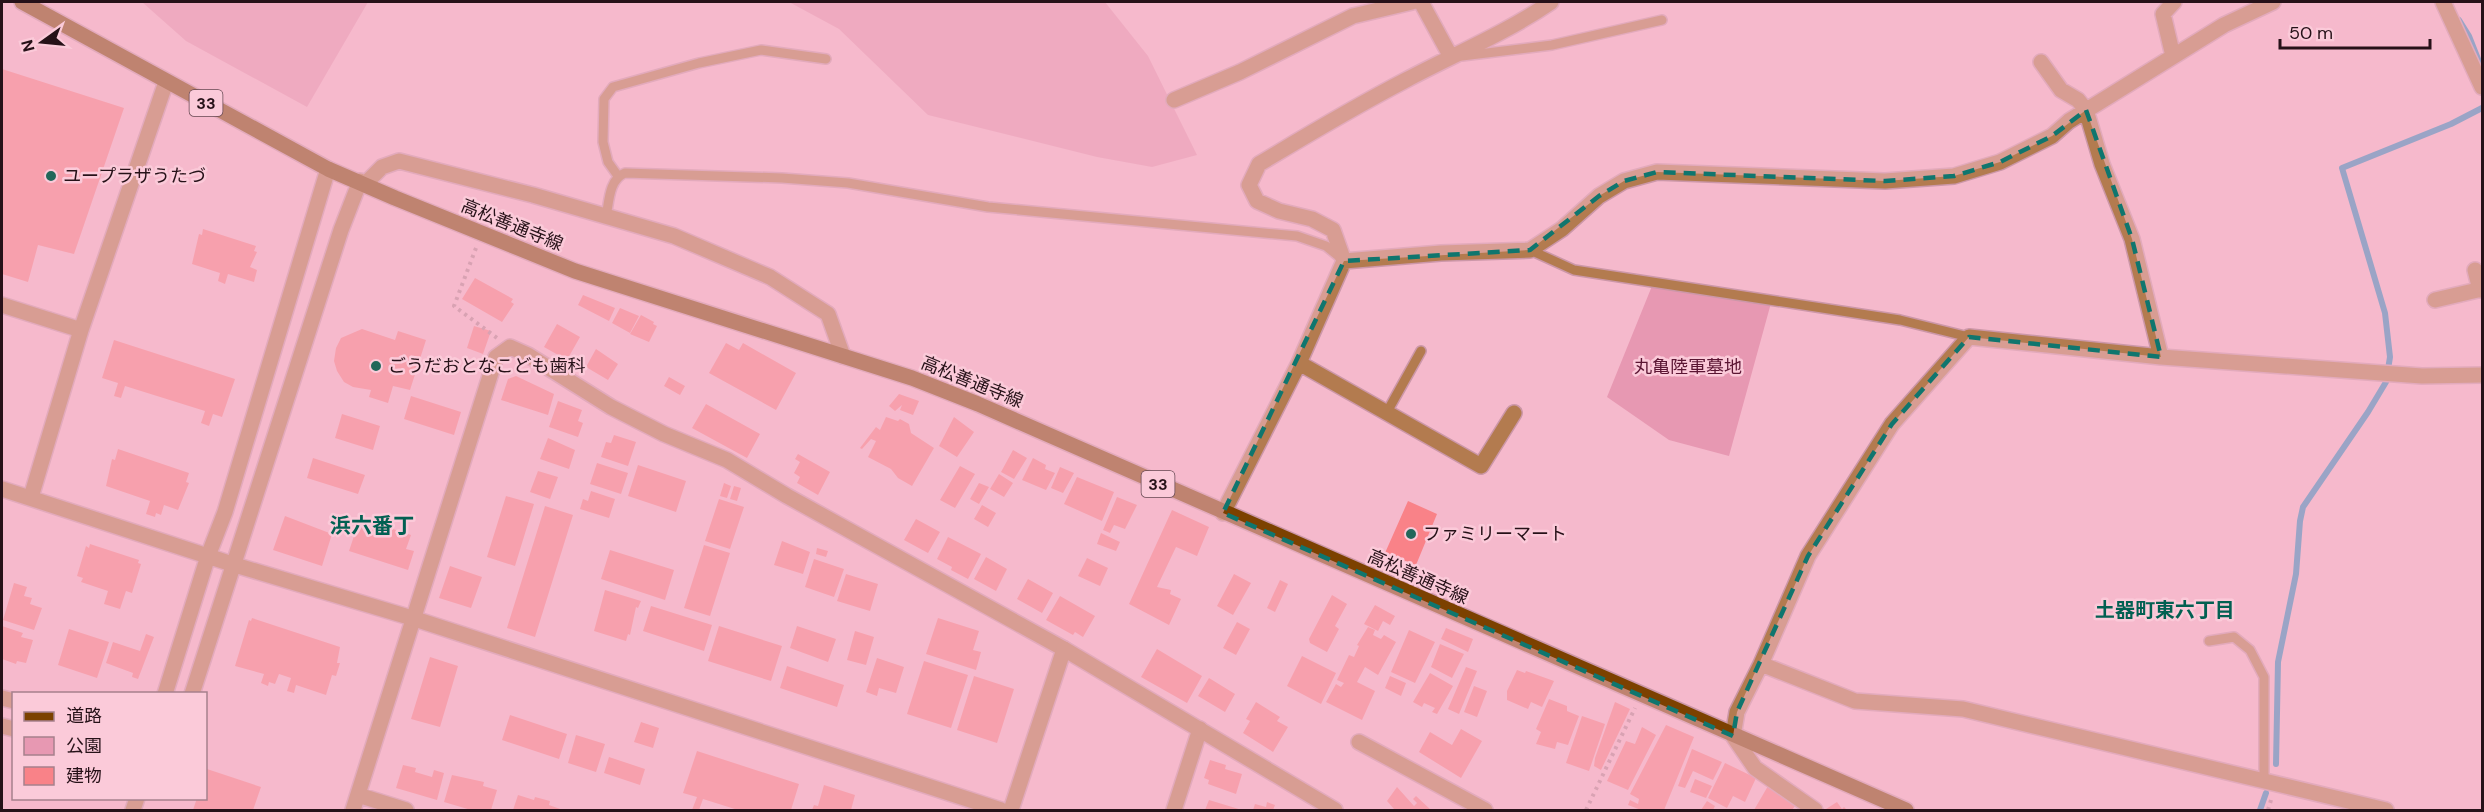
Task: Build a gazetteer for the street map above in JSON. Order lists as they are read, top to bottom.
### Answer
{
  "streets": {
    "main road": ["33", "高松善通寺線"]
  },
  "districts": ["浜六番丁", "土器町東六丁目"],
  "parks": ["丸亀陸軍墓地"],
  "places": ["ユープラザうたづ", "ごうだおとなこども歯科", "ファミリーマート"],
  "legend": ["道路", "公園", "建物"],
  "scale_bar": "50 m",
  "north": "left"
}
